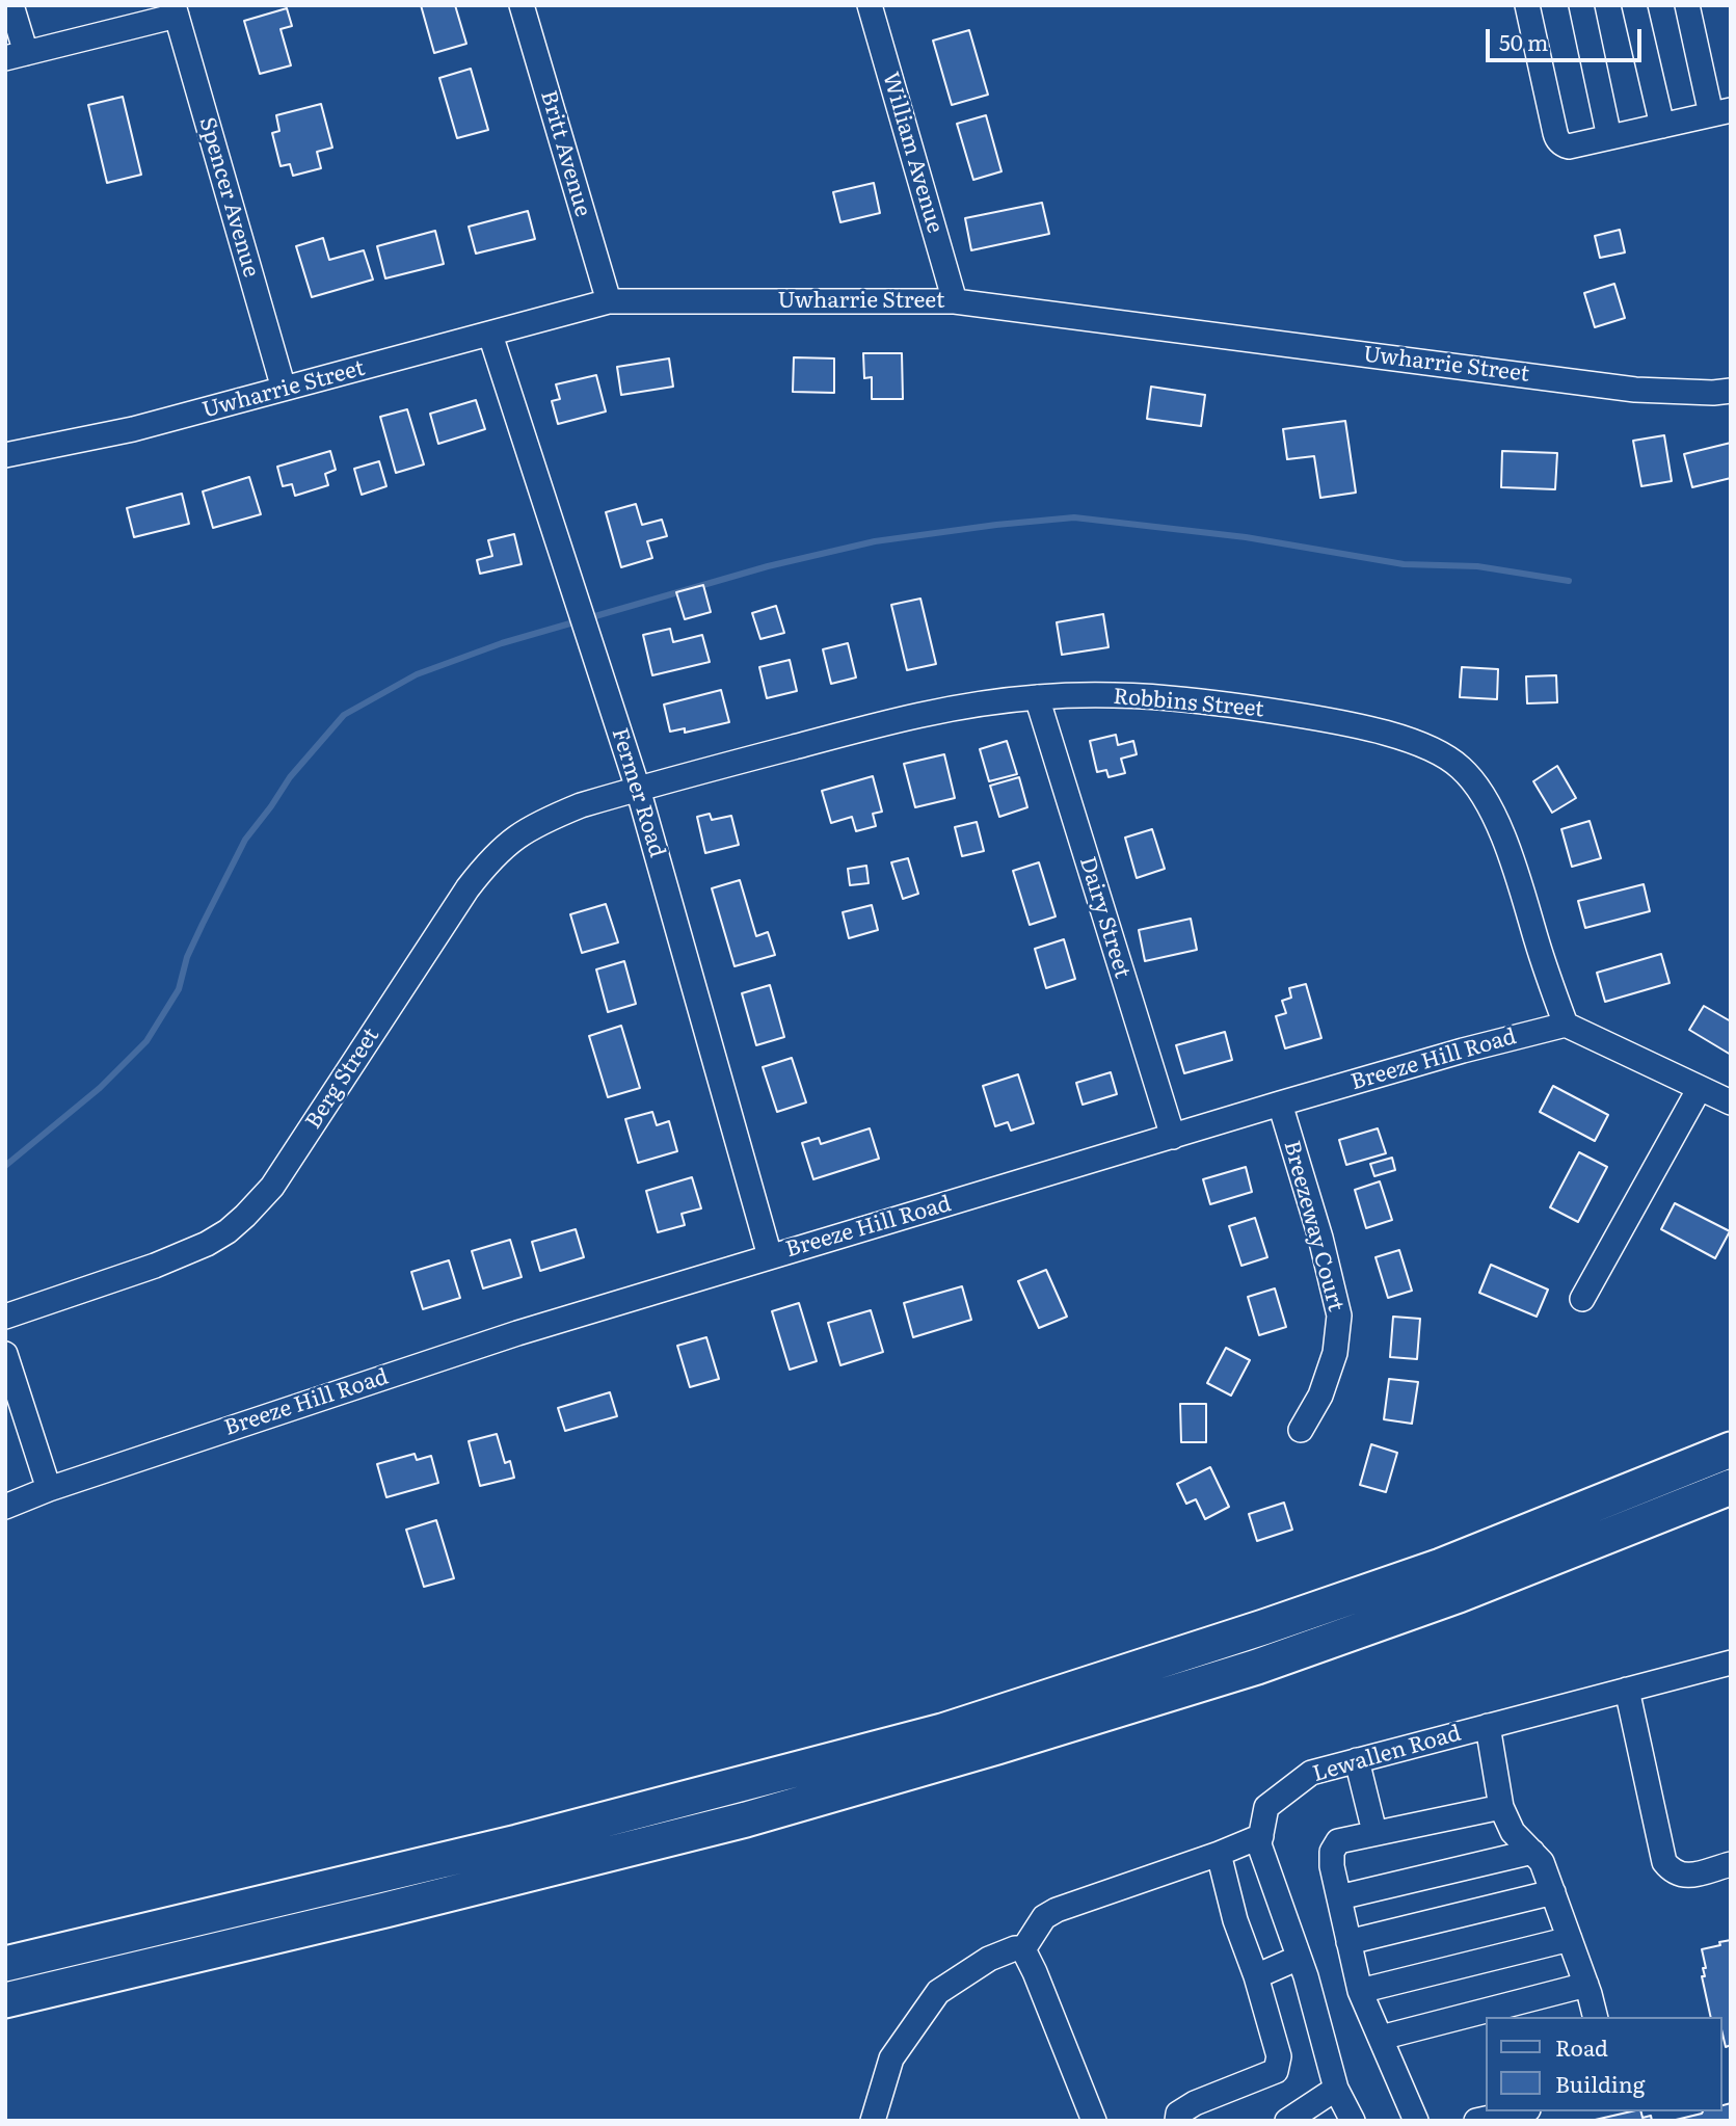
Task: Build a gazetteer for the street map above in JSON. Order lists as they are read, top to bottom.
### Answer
{
  "streets": {
    "street": [
      "William Avenue",
      "Britt Avenue",
      "Spencer Avenue",
      "Uwharrie Street",
      "Robbins Street",
      "Fermer Road",
      "Dairy Street",
      "Breeze Hill Road",
      "Berg Street",
      "Breezeway Court",
      "Lewallen Road"
    ]
  },
  "crossings": [
    ["William Avenue", "Uwharrie Street"],
    ["Britt Avenue", "Uwharrie Street"],
    ["Spencer Avenue", "Uwharrie Street"],
    ["Uwharrie Street", "Fermer Road"],
    ["Robbins Street", "Fermer Road"],
    ["Robbins Street", "Dairy Street"],
    ["Robbins Street", "Breeze Hill Road"],
    ["Robbins Street", "Berg Street"],
    ["Fermer Road", "Breeze Hill Road"],
    ["Fermer Road", "Berg Street"],
    ["Dairy Street", "Breeze Hill Road"],
    ["Breeze Hill Road", "Breezeway Court"]
  ],
  "legend": ["Road", "Building"],
  "scale_bar": "50 m"
}
